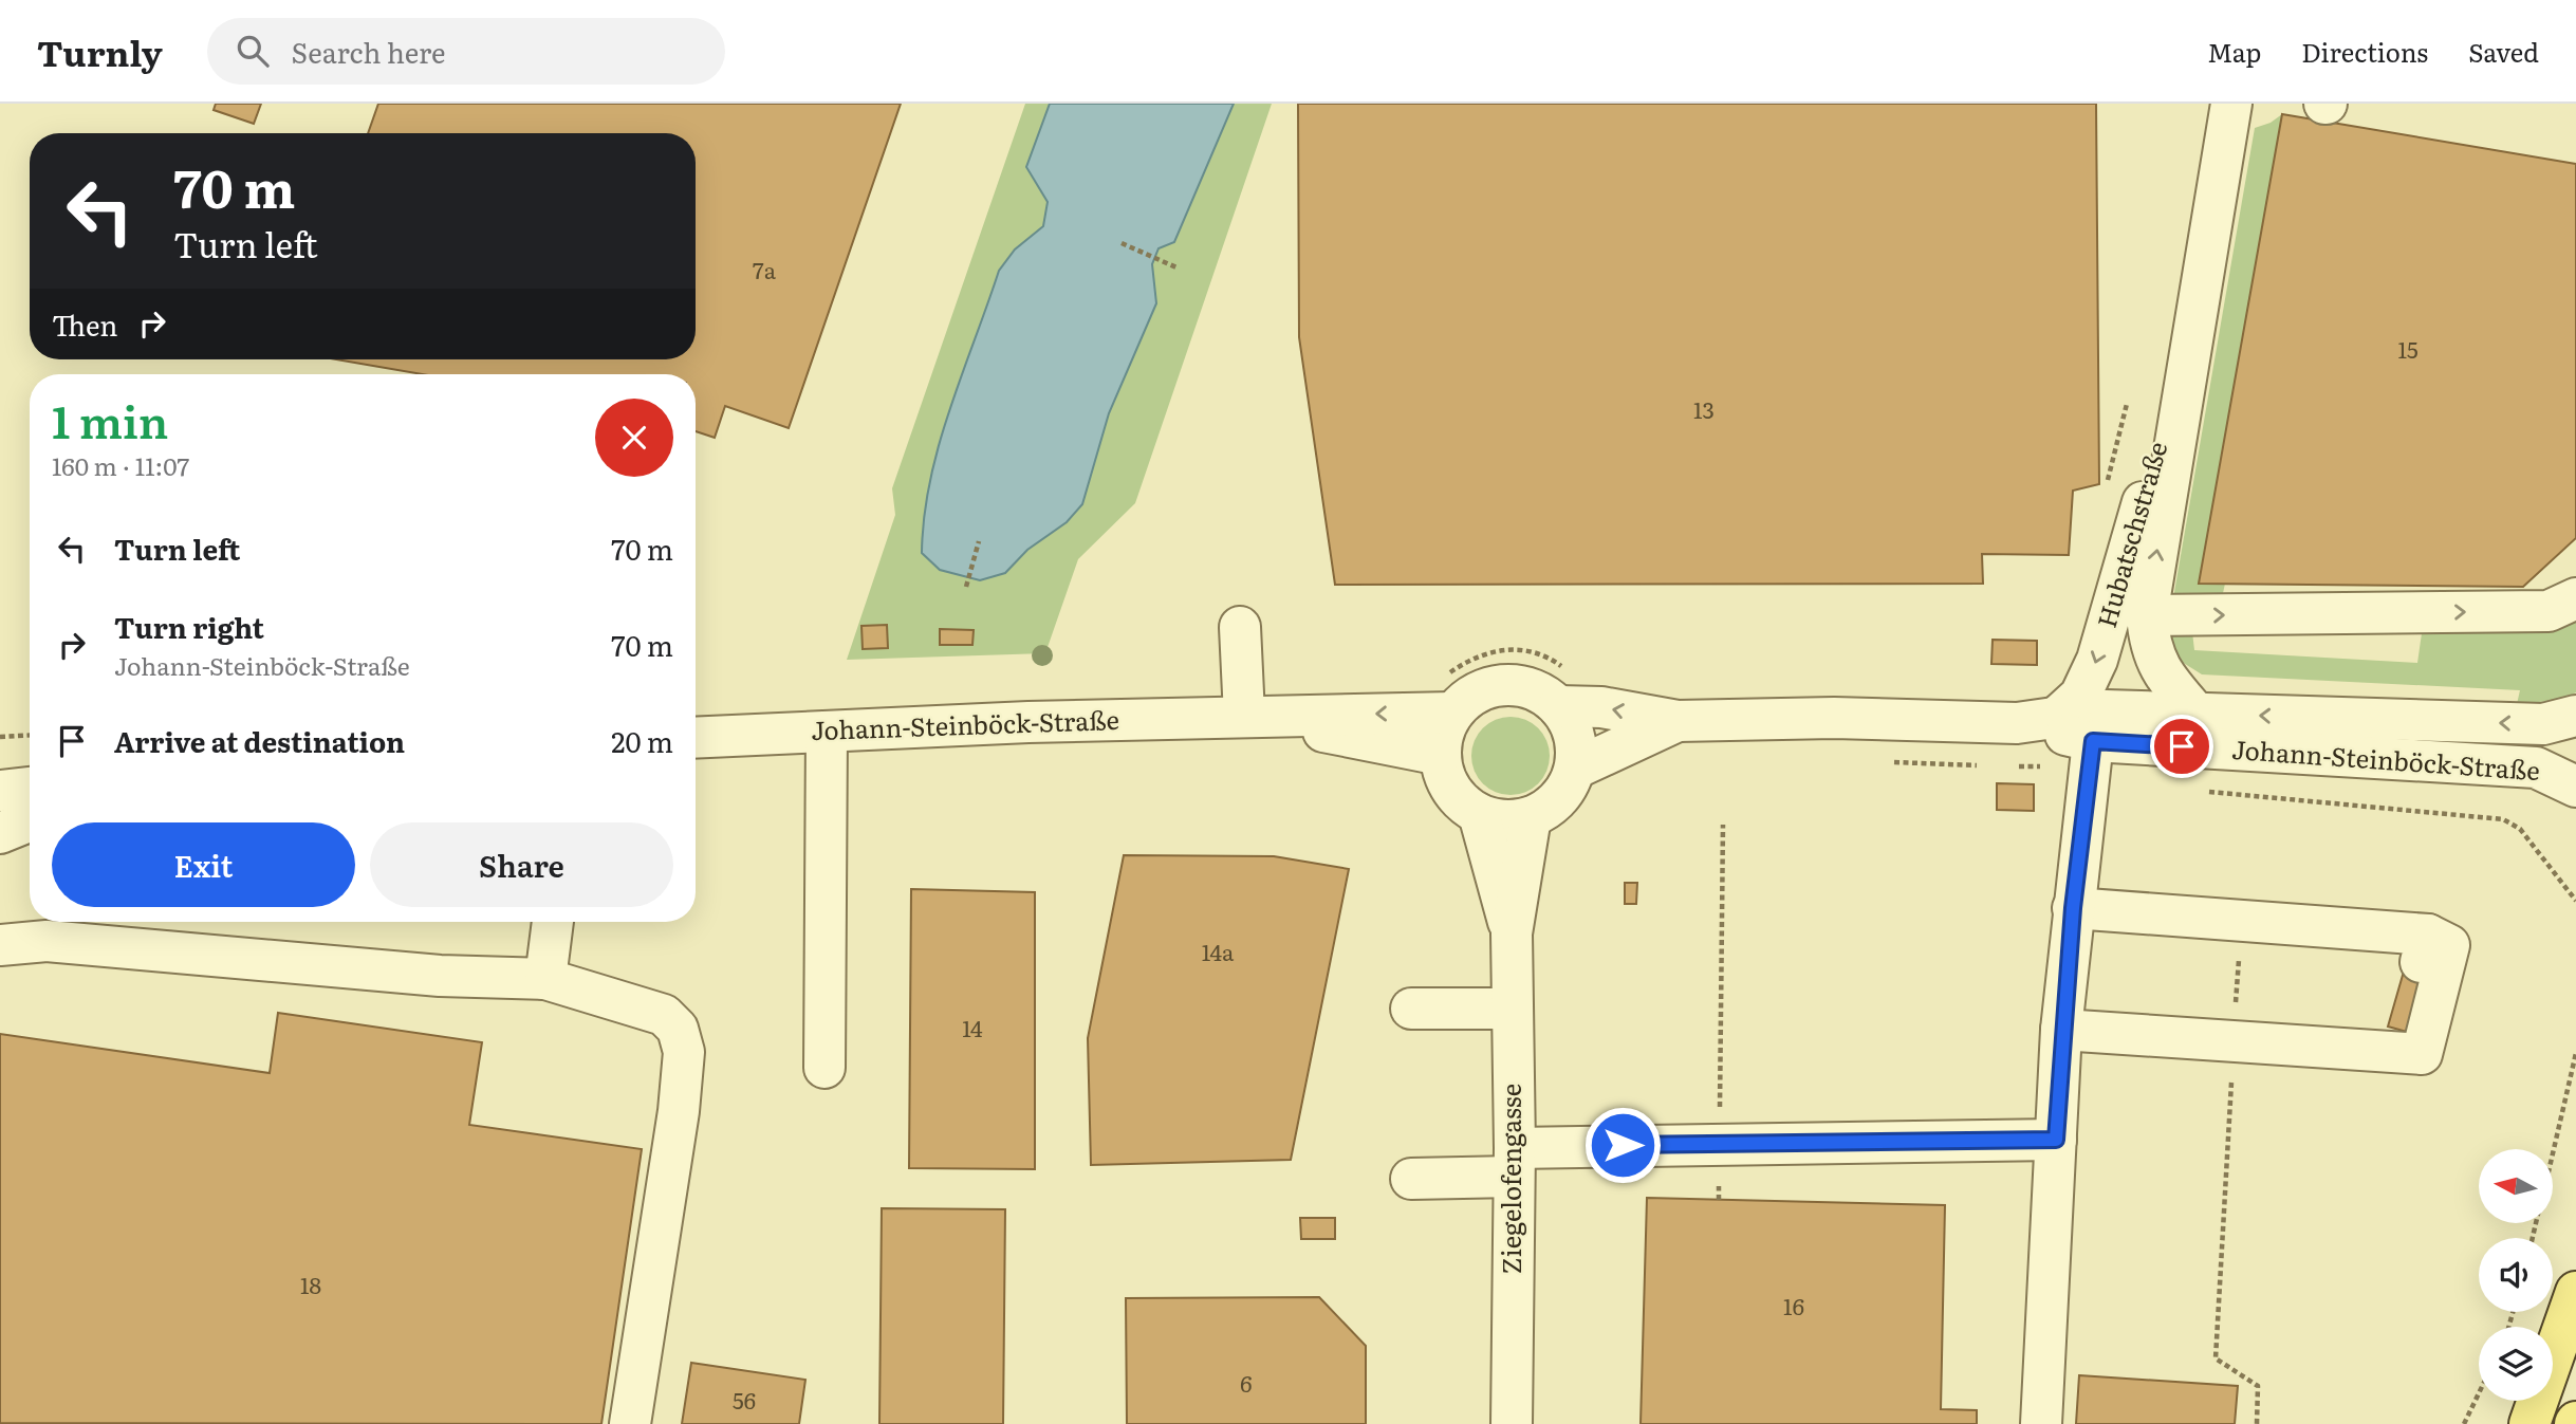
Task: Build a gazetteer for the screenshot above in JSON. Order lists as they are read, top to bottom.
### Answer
{
  "streets": {
    "street": ["Hubatschstraße", "Johann-Steinböck-Straße", "Ziegelofengasse"]
  },
  "crossings": [
    ["Hubatschstraße", "Johann-Steinböck-Straße"],
    ["Johann-Steinböck-Straße", "Ziegelofengasse"]
  ],
  "house_numbers": [
    "7a",
    "15",
    "13",
    "14a",
    "14",
    "18",
    "16",
    "6",
    "56"
  ],
  "north": "left",
  "page": {
    "header": "Turnly",
    "search": "Search here",
    "nav": ["Map", "Directions", "Saved"],
    "turn": ["70 m", "Turn left"],
    "then": "Then",
    "heading": ["1 min", "160 m · 11:07"],
    "list": [
      {
        "name": "Turn left",
        "value": "70 m"
      },
      {
        "name": "Turn right",
        "note": "Johann-Steinböck-Straße",
        "value": "70 m"
      },
      {
        "name": "Arrive at destination",
        "value": "20 m"
      }
    ],
    "buttons": ["Exit", "Share"]
  }
}
